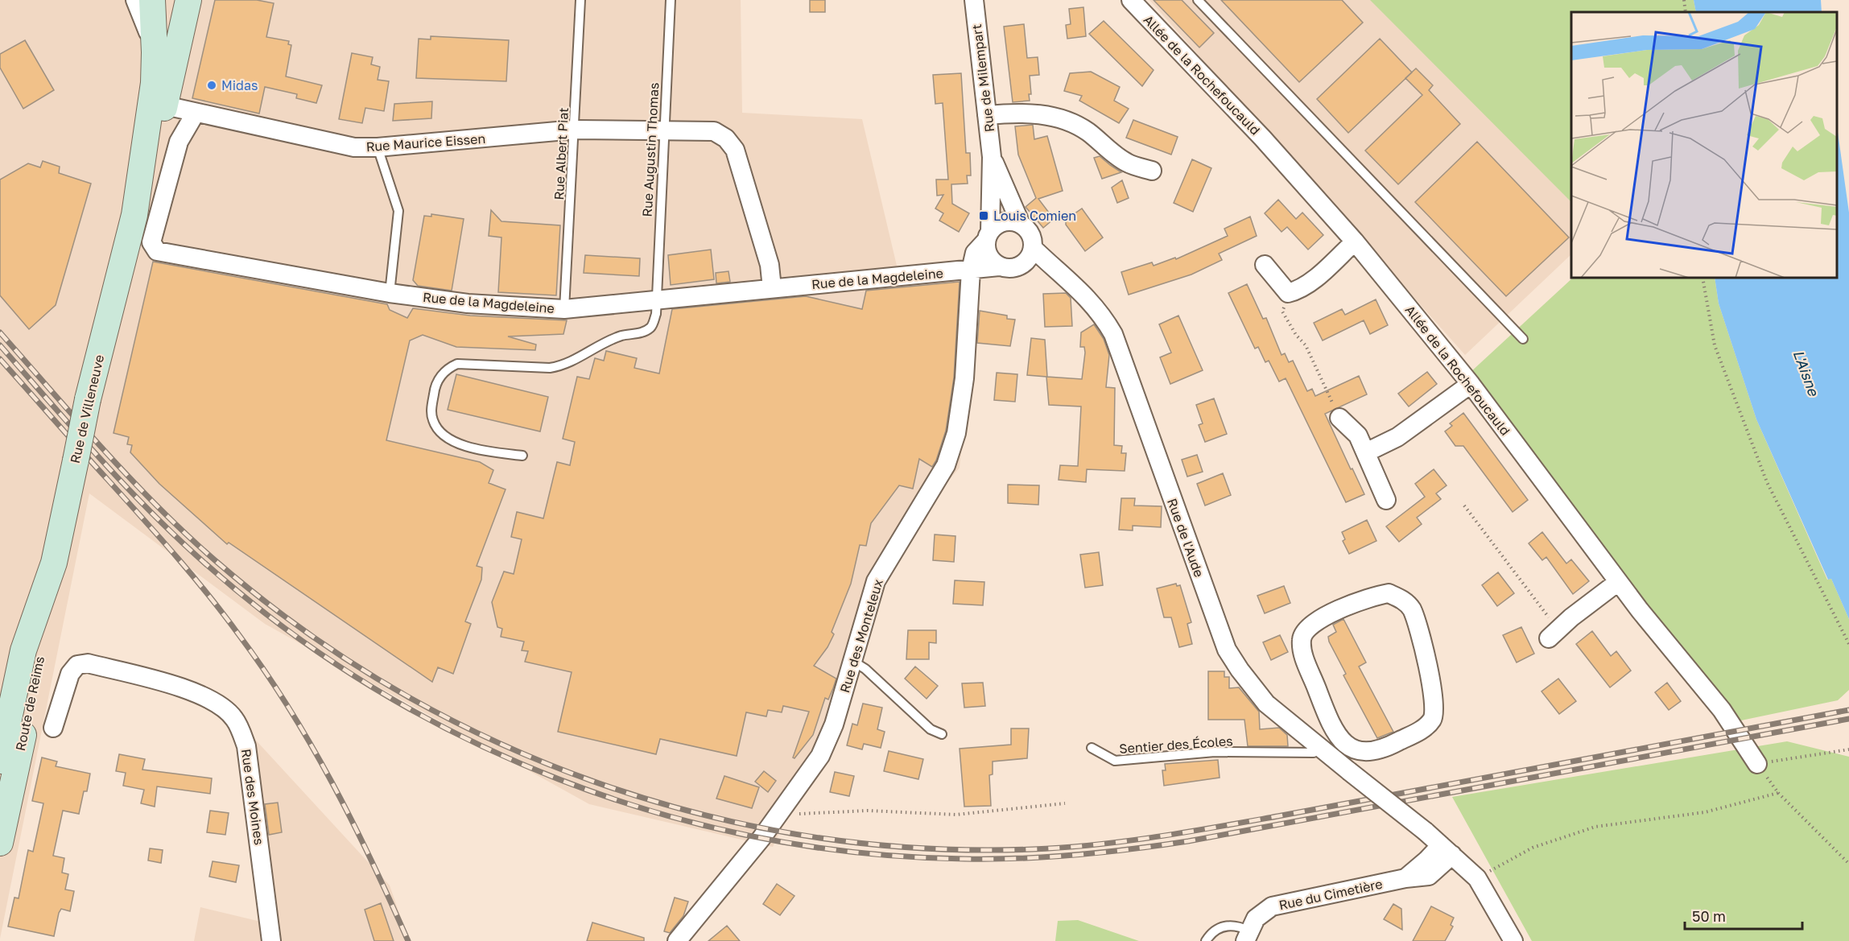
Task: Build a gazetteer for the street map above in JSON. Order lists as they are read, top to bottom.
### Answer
{
  "streets": {
    "main road": ["Rue de Villeneuve", "Route de Reims"],
    "street": [
      "Allée de la Rochefoucauld",
      "Rue de Milempart",
      "Rue Maurice Eissen",
      "Rue de la Magdeleine",
      "Rue de l'Aude",
      "Rue des Monteleux",
      "Rue des Moines",
      "Rue du Cimetière"
    ],
    "lane": ["Rue Augustin Thomas", "Rue Albert Piat", "Sentier des Écoles"]
  },
  "crossings": [
    ["Rue de Milempart", "Rue de la Magdeleine"],
    ["Rue de Milempart", "Rue de l'Aude"],
    ["Rue de Milempart", "Rue des Monteleux"],
    ["Rue Maurice Eissen", "Rue Augustin Thomas"],
    ["Rue Maurice Eissen", "Rue Albert Piat"],
    ["Rue Maurice Eissen", "Rue de la Magdeleine"],
    ["Rue Augustin Thomas", "Rue de la Magdeleine"],
    ["Rue Albert Piat", "Rue de la Magdeleine"],
    ["Rue de la Magdeleine", "Rue de l'Aude"],
    ["Rue de la Magdeleine", "Rue des Monteleux"],
    ["Rue de Villeneuve", "Route de Reims"],
    ["Rue de l'Aude", "Rue des Monteleux"],
    ["Rue de l'Aude", "Sentier des Écoles"],
    ["Rue de l'Aude", "Rue du Cimetière"]
  ],
  "water": ["L'Aisne"],
  "places": {
    "other": ["Midas"],
    "transit": ["Louis Comien"]
  },
  "scale_bar": "50 m"
}
